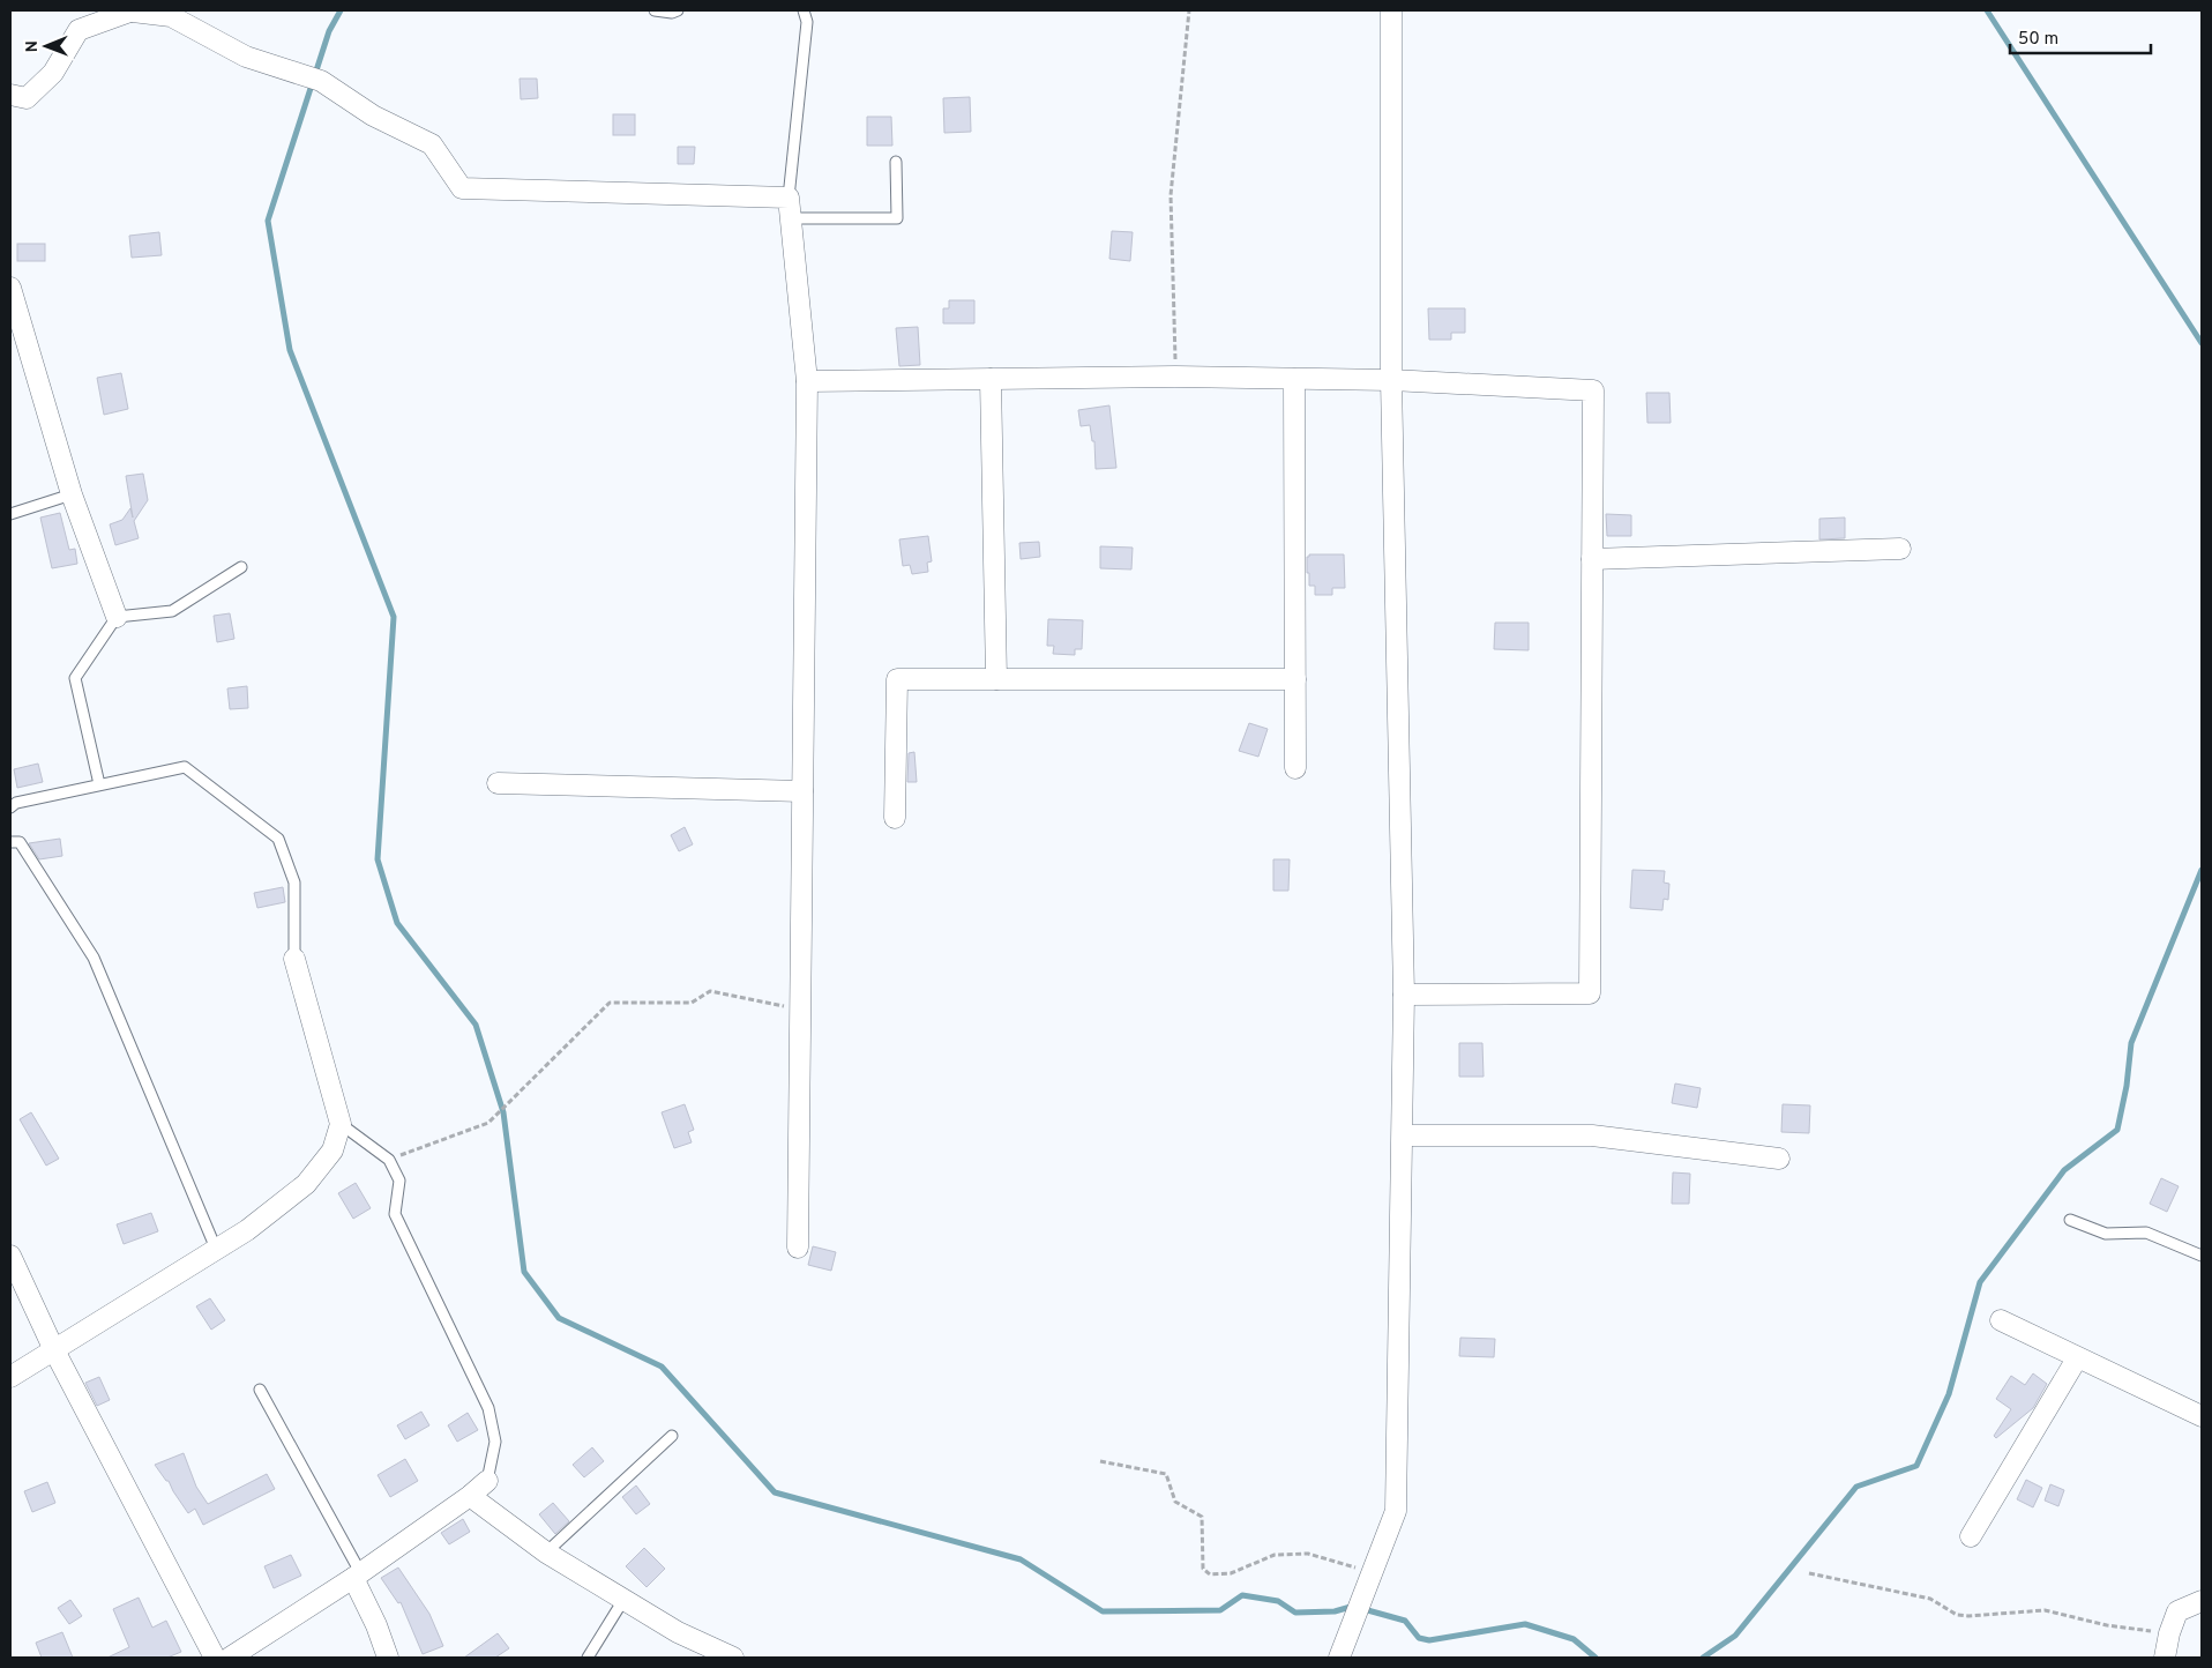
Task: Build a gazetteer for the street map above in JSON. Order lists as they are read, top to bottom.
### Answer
{
  "scale_bar": "50 m",
  "north": "left"
}
